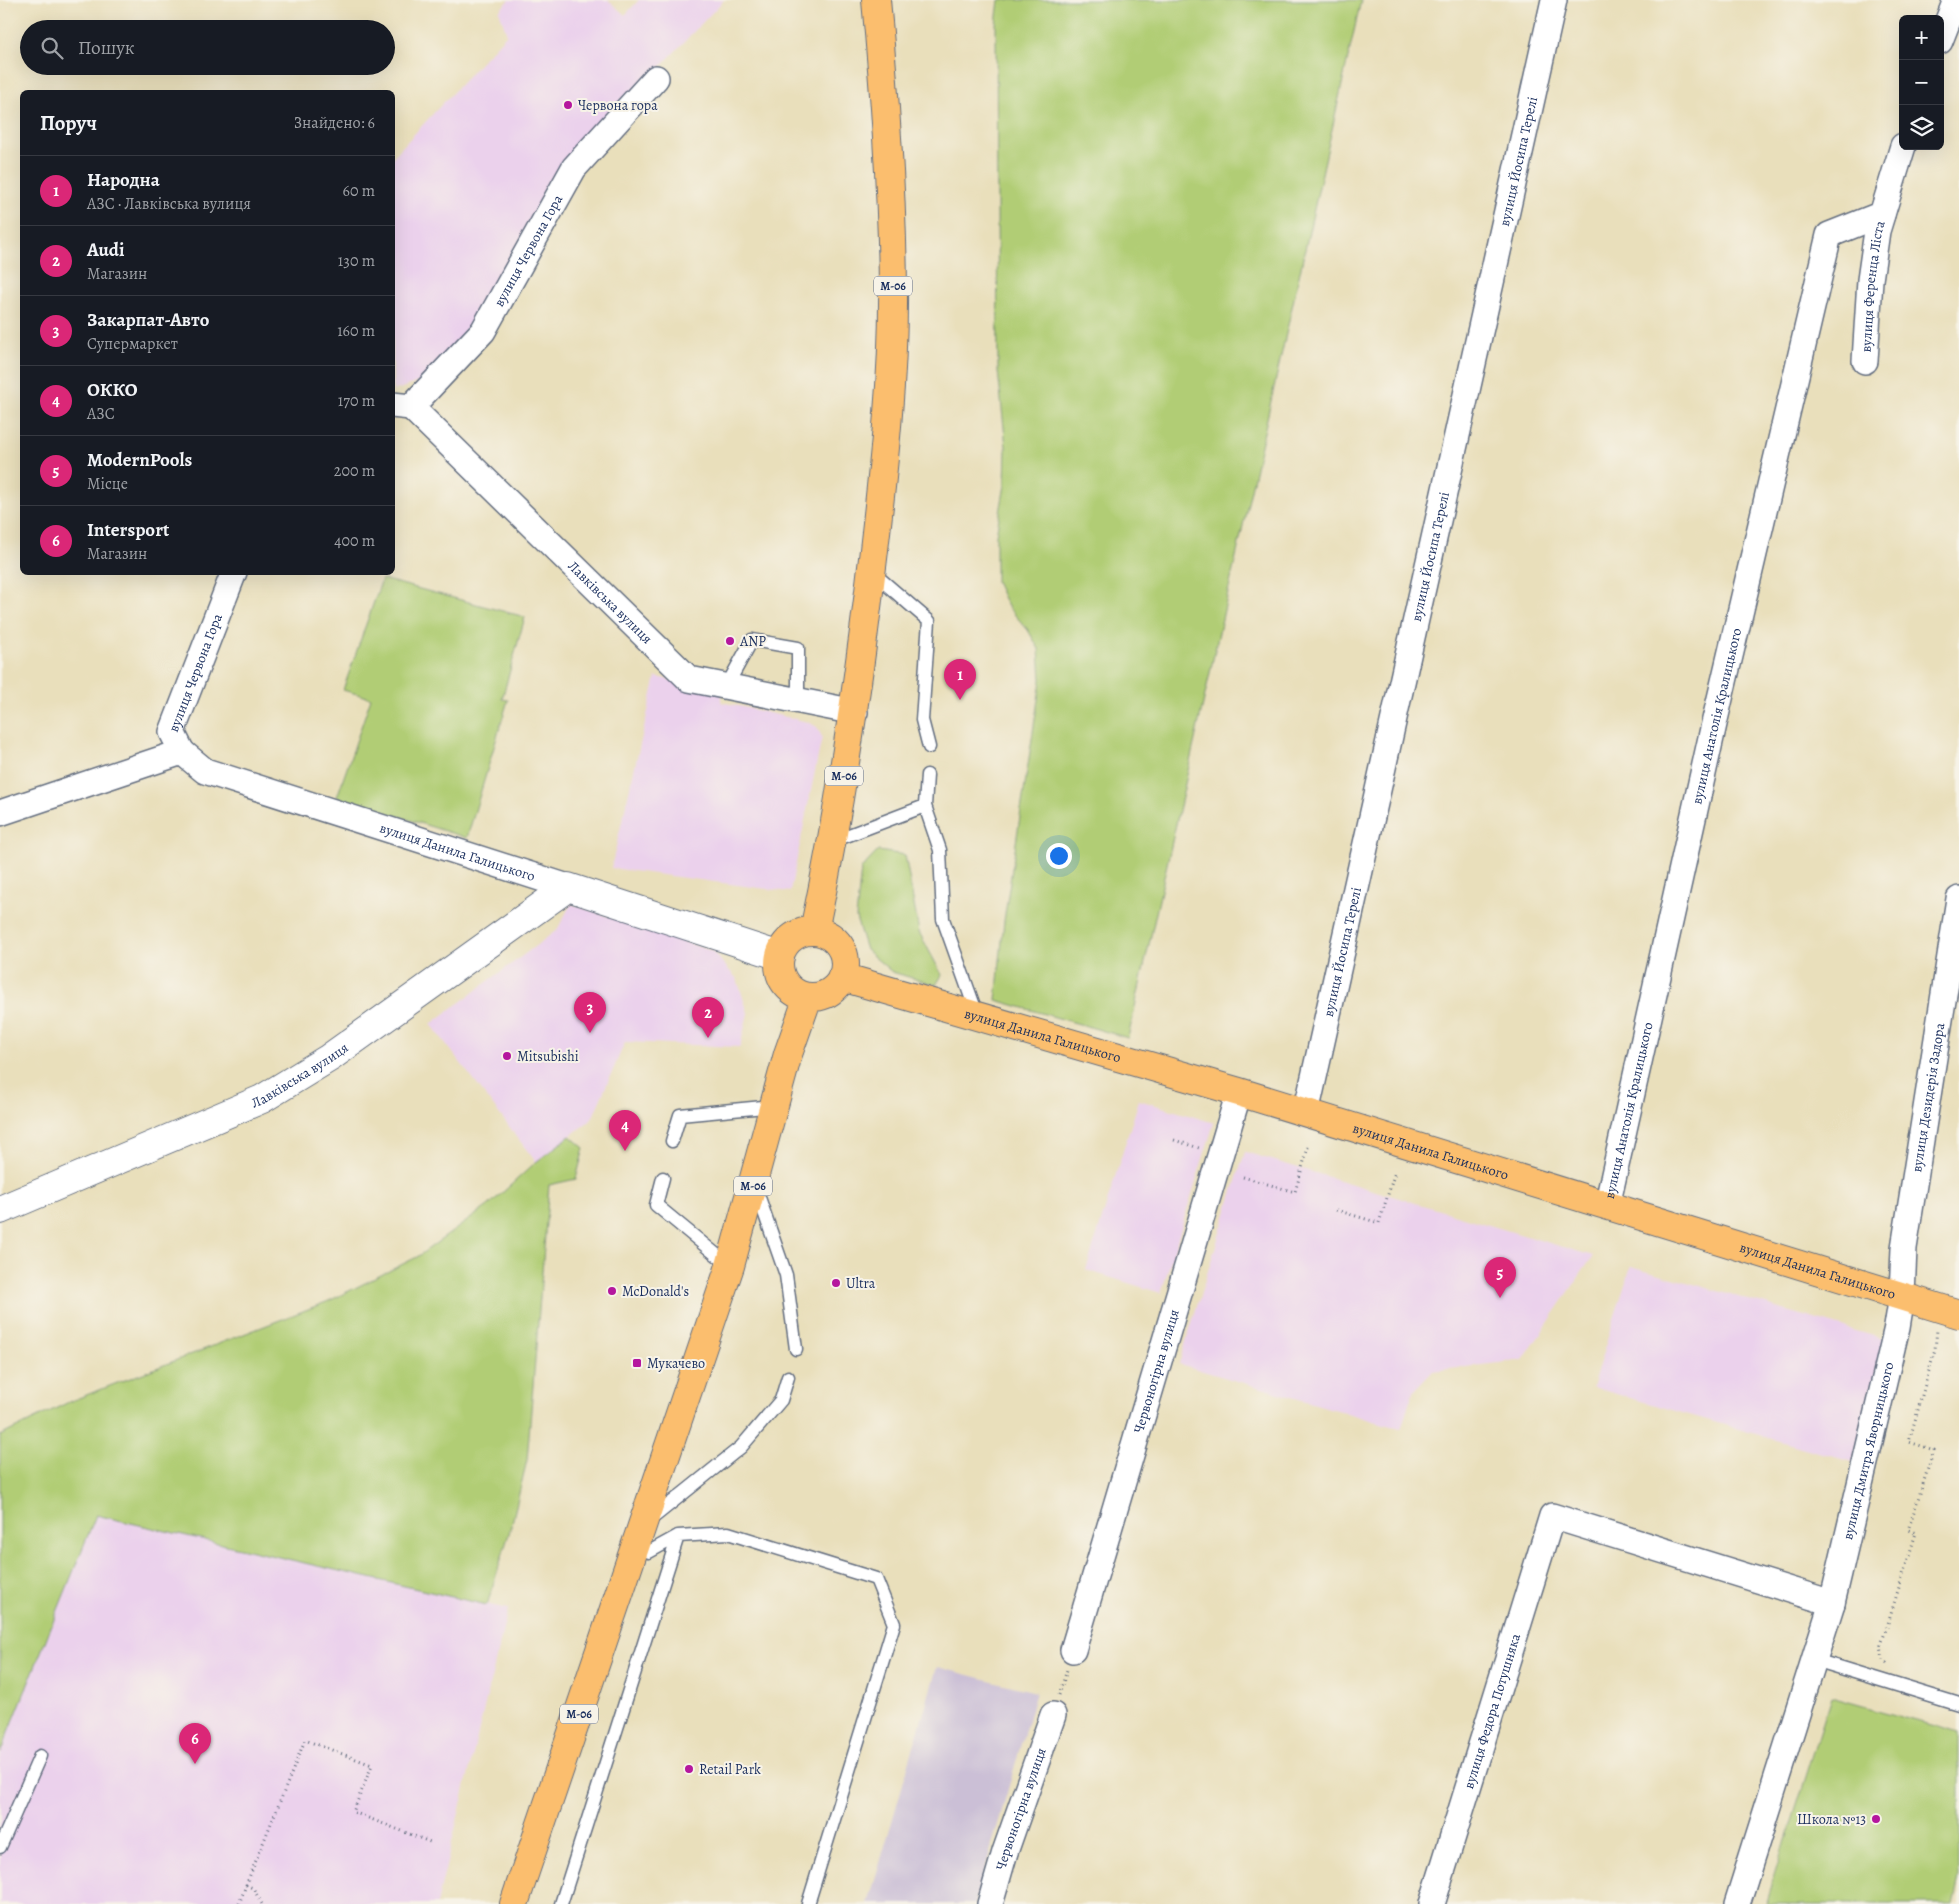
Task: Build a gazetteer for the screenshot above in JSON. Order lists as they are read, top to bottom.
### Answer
{
  "streets": {
    "main road": ["М-06", "вулиця Данила Галицького"],
    "street": [
      "вулиця Йосипа Терелі",
      "вулиця Червона Гора",
      "вулиця Ференца Ліста",
      "Лавківська вулиця",
      "вулиця Анатолія Кралицького",
      "вулиця Дезидерія Задора",
      "Червоногірна вулиця",
      "вулиця Дмитра Яворницького",
      "вулиця Федора Потушняка"
    ]
  },
  "crossings": [
    ["вулиця Йосипа Терелі", "вулиця Данила Галицького"],
    ["вулиця Червона Гора", "Лавківська вулиця"],
    ["вулиця Червона Гора", "вулиця Данила Галицького"],
    ["М-06", "Лавківська вулиця"],
    ["М-06", "вулиця Данила Галицького"],
    ["вулиця Ференца Ліста", "вулиця Анатолія Кралицького"],
    ["Лавківська вулиця", "вулиця Данила Галицького"],
    ["вулиця Анатолія Кралицького", "вулиця Данила Галицького"],
    ["вулиця Данила Галицького", "вулиця Дезидерія Задора"],
    ["вулиця Данила Галицького", "Червоногірна вулиця"],
    ["вулиця Данила Галицького", "вулиця Дмитра Яворницького"],
    ["вулиця Дезидерія Задора", "вулиця Дмитра Яворницького"],
    ["вулиця Дмитра Яворницького", "вулиця Федора Потушняка"]
  ],
  "places": {
    "other": [
      "Червона гора",
      "ANP",
      "Mitsubishi",
      "Ultra",
      "McDonald's",
      "Retail Park",
      "Школа №13"
    ],
    "transit": ["Мукачево"]
  },
  "page": {
    "map_buttons": ["+", "−"],
    "search": "Пошук",
    "heading": ["Поруч", "Знайдено: 6"],
    "list": [
      {
        "mark": "1",
        "name": "Народна",
        "note": "АЗС · Лавківська вулиця",
        "value": "60 m"
      },
      {
        "mark": "2",
        "name": "Audi",
        "note": "Магазин",
        "value": "130 m"
      },
      {
        "mark": "3",
        "name": "Закарпат-Авто",
        "note": "Супермаркет",
        "value": "160 m"
      },
      {
        "mark": "4",
        "name": "ОККО",
        "note": "АЗС",
        "value": "170 m"
      },
      {
        "mark": "5",
        "name": "ModernPools",
        "note": "Місце",
        "value": "200 m"
      },
      {
        "mark": "6",
        "name": "Intersport",
        "note": "Магазин",
        "value": "400 m"
      }
    ],
    "pins": [
      "1",
      "3",
      "2",
      "4",
      "5",
      "6"
    ]
  }
}
